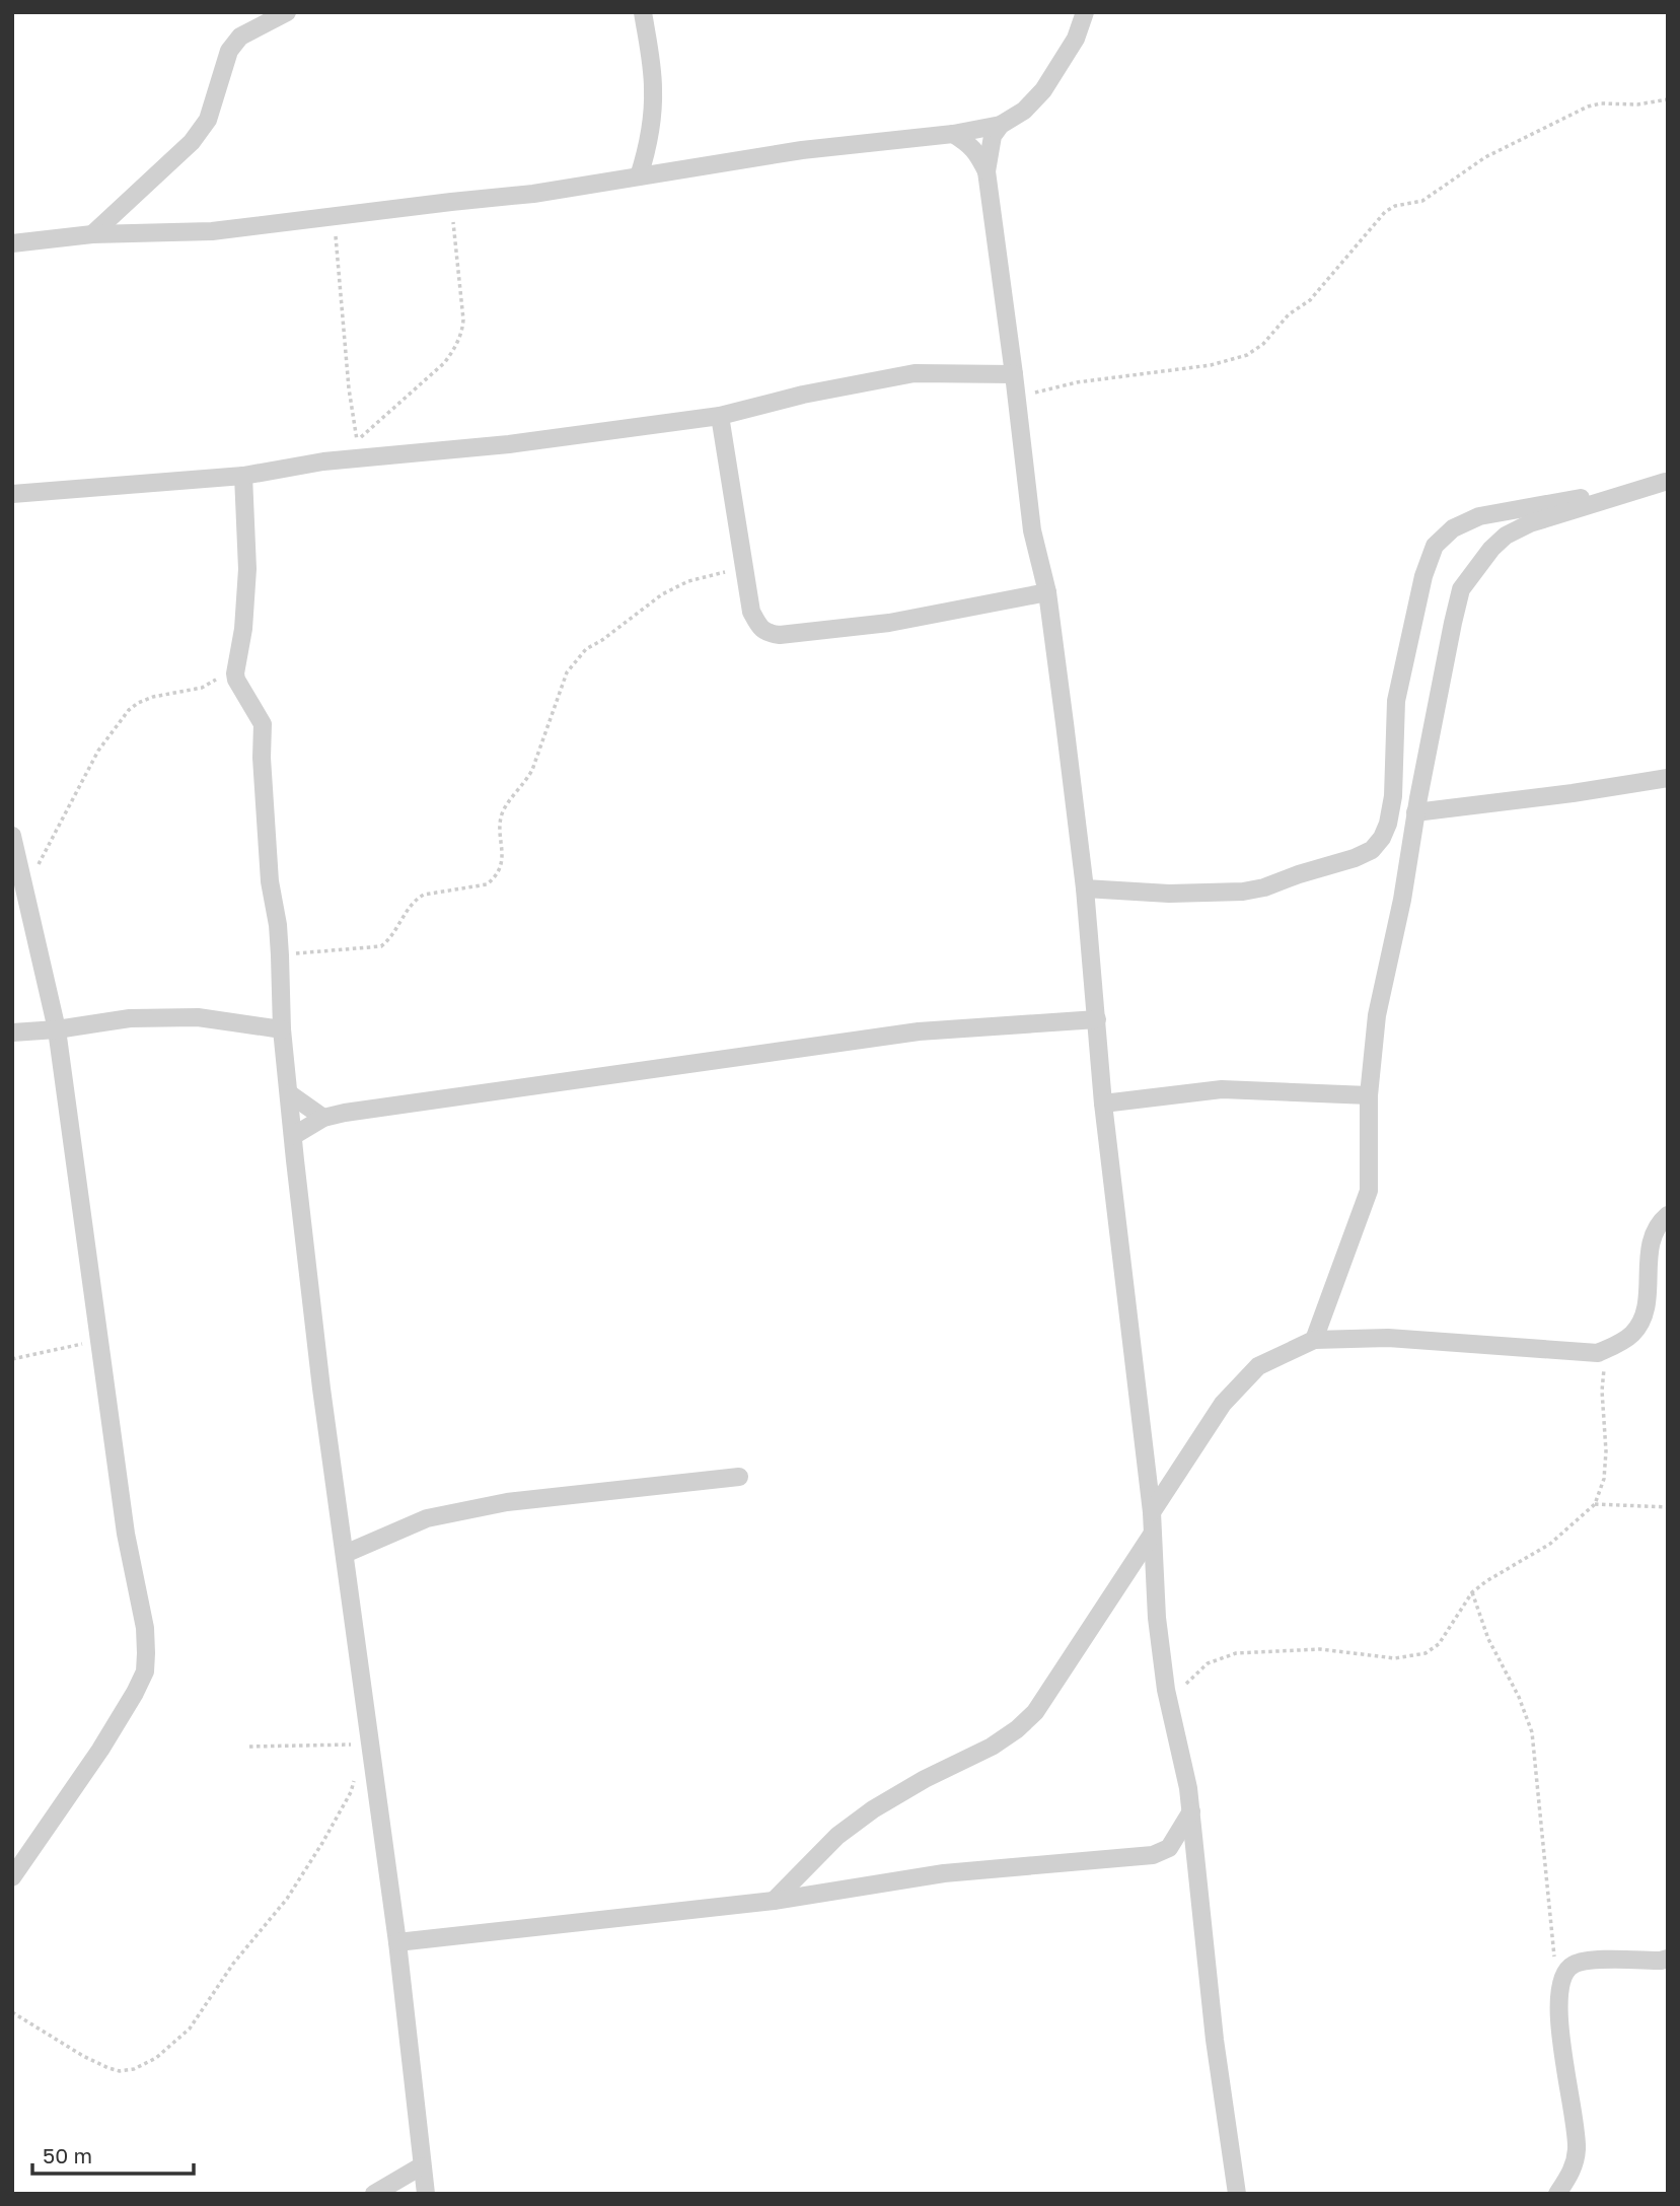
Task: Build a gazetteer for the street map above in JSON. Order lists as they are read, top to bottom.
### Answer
{
  "scale_bar": "50 m"
}
